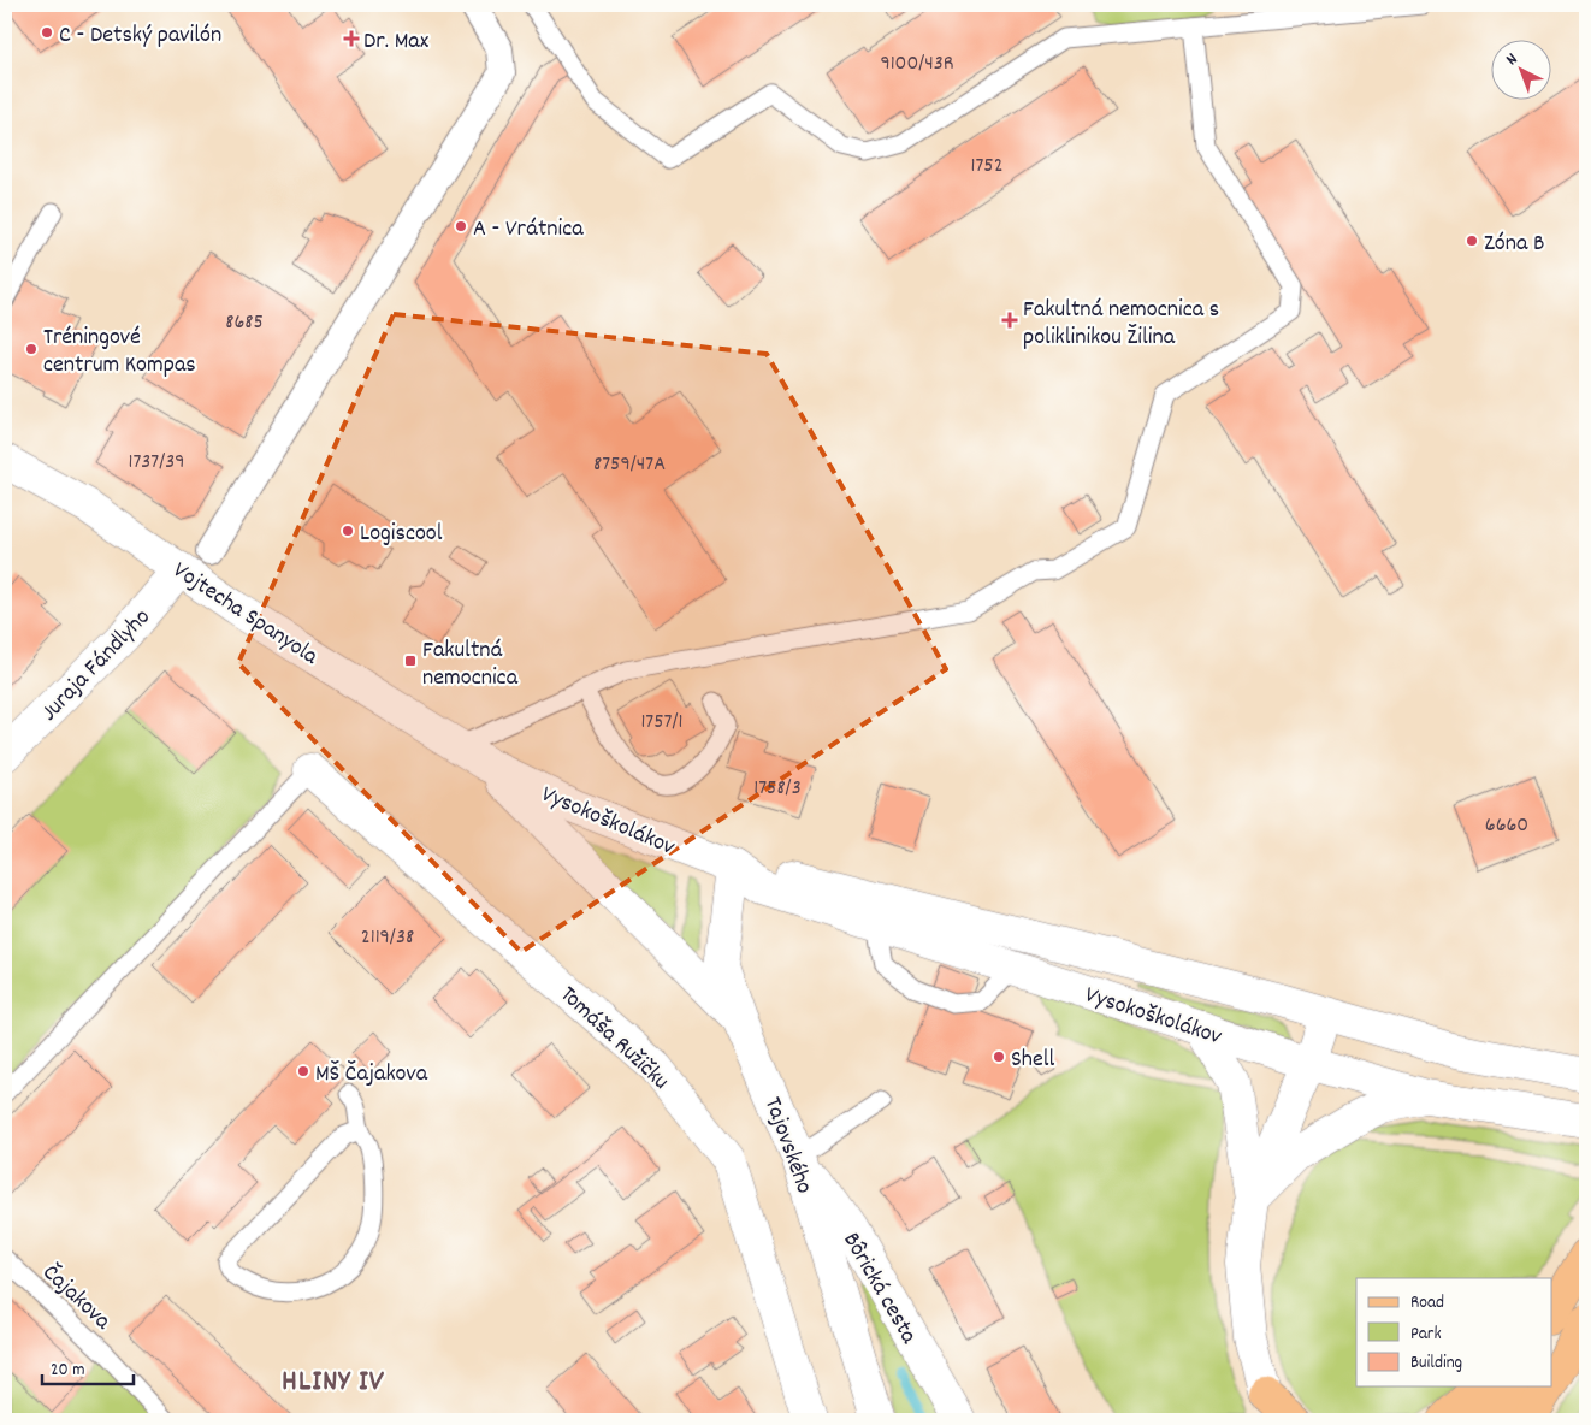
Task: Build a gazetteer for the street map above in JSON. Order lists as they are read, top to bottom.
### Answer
{
  "streets": {
    "street": [
      "Vojtecha Spanyola",
      "Juraja Fándlyho",
      "Vysokoškolákov",
      "Tomáša Ružičku",
      "Tajovského",
      "Bôrická cesta"
    ],
    "lane": ["Čajakova"]
  },
  "crossings": [
    ["Vojtecha Spanyola", "Juraja Fándlyho"],
    ["Vojtecha Spanyola", "Vysokoškolákov"],
    ["Vysokoškolákov", "Tajovského"],
    ["Tajovského", "Bôrická cesta"]
  ],
  "districts": ["HLINY IV"],
  "places": {
    "other": [
      "C - Detský pavilón",
      "A - Vrátnica",
      "Zóna B",
      "Tréningové centrum Kompas",
      "Logiscool",
      "Shell",
      "MŠ Čajakova"
    ],
    "health": ["Dr. Max", "Fakultná nemocnica s poliklinikou Žilina"],
    "transit": ["Fakultná nemocnica"]
  },
  "house_numbers": [
    "9100/43R",
    "1752",
    "8685",
    "1737/39",
    "8759/47A",
    "1757/1",
    "1758/3",
    "6660",
    "2119/38"
  ],
  "legend": ["Road", "Park", "Building"],
  "scale_bar": "20 m",
  "north": "top left"
}
